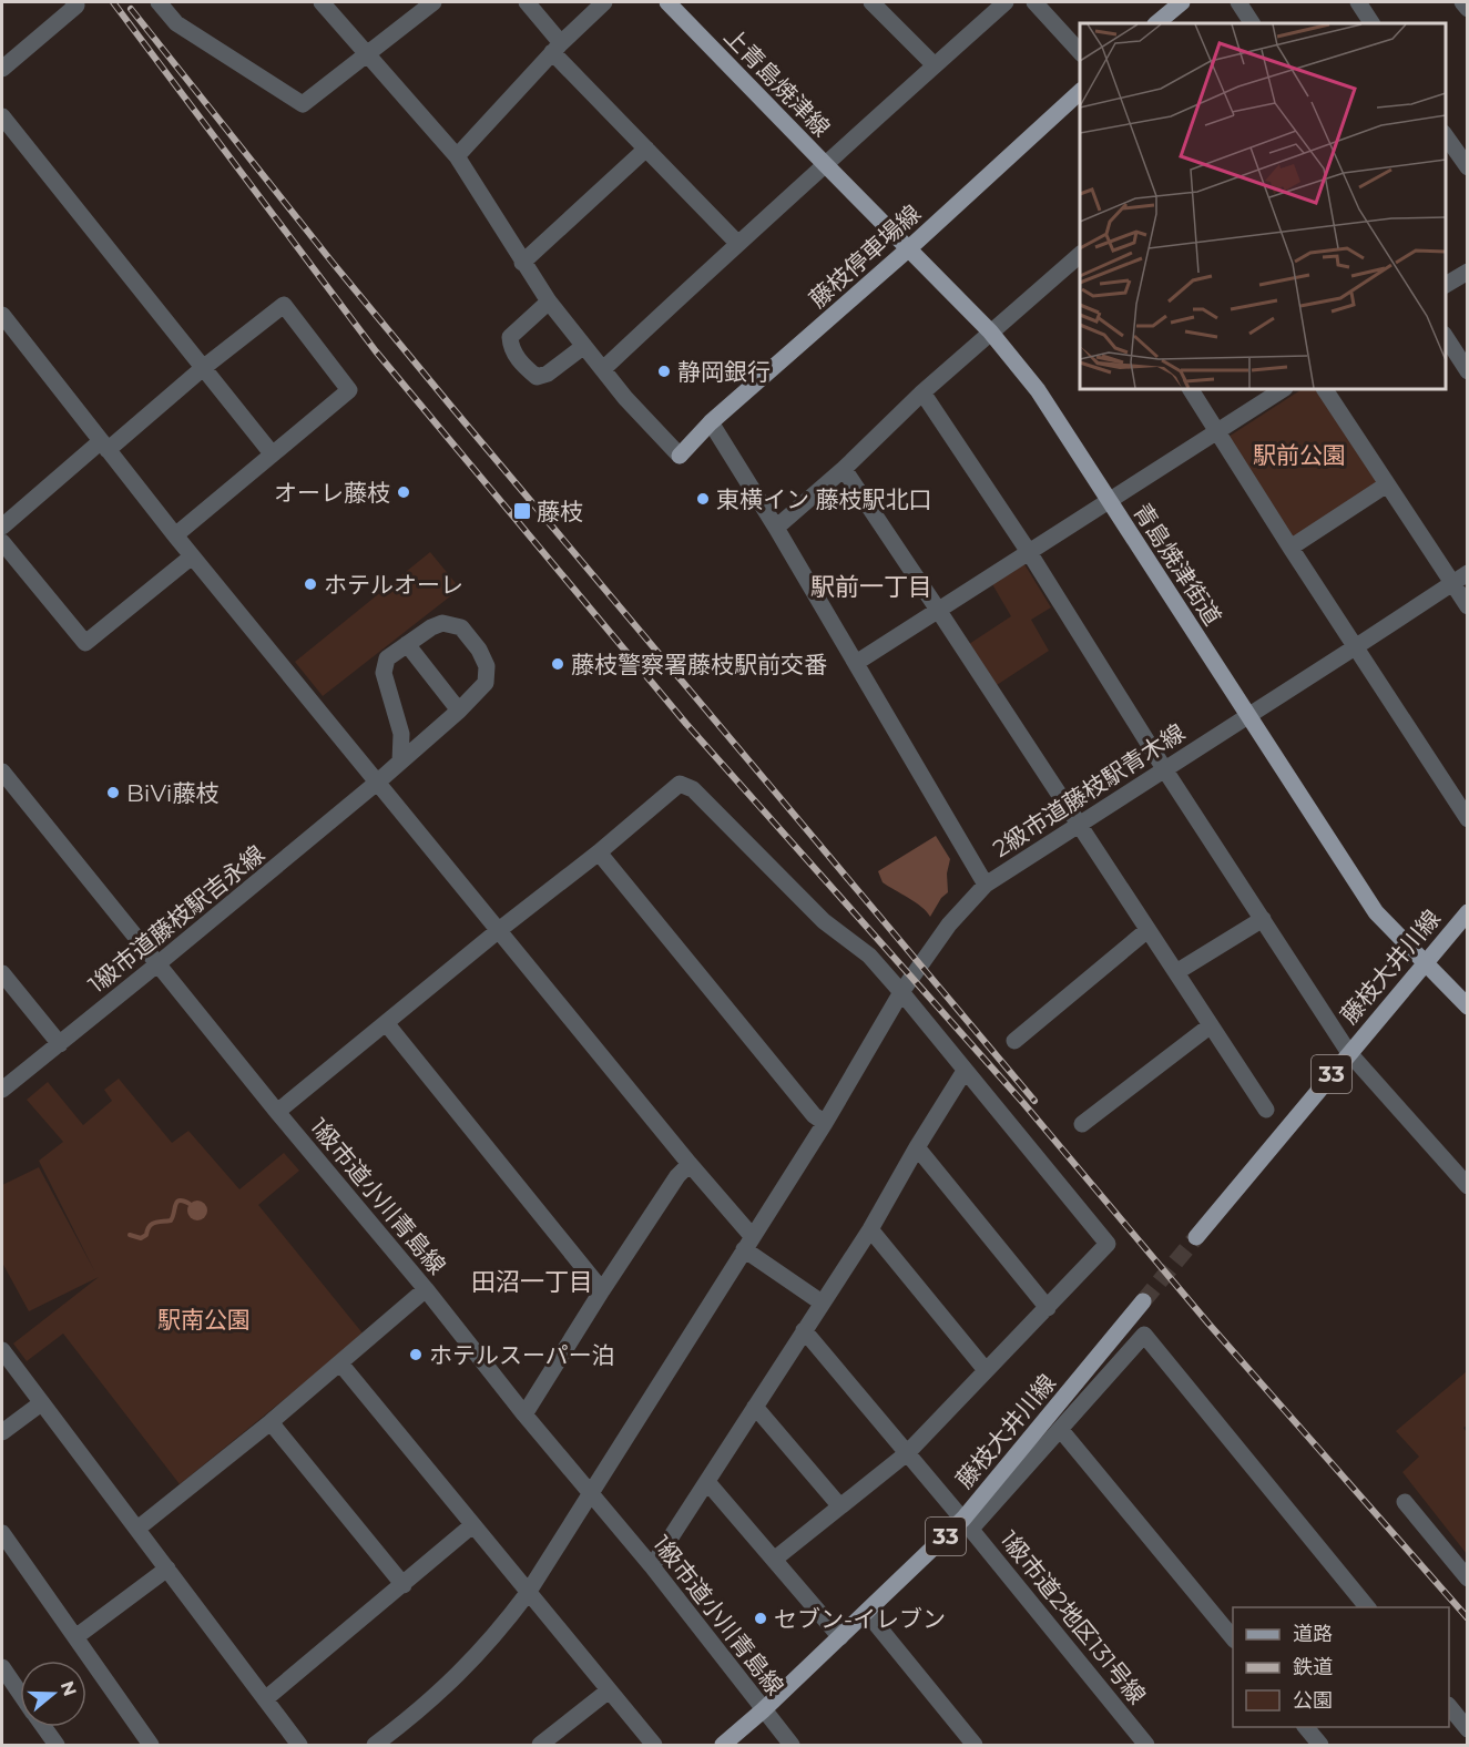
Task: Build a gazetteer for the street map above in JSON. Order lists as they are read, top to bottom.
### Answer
{
  "streets": {
    "main road": [
      "上青島焼津線",
      "藤枝停車場線",
      "青島焼津街道",
      "藤枝大井川線",
      "33"
    ],
    "street": [
      "2級市道藤枝駅青木線",
      "1級市道藤枝駅吉永線",
      "1級市道小川青島線",
      "1級市道2地区131号線"
    ]
  },
  "crossings": [
    ["上青島焼津線", "青島焼津街道"],
    ["藤枝停車場線", "青島焼津街道"],
    ["藤枝停車場線", "2級市道藤枝駅青木線"],
    ["青島焼津街道", "2級市道藤枝駅青木線"],
    ["青島焼津街道", "藤枝大井川線"],
    ["1級市道藤枝駅吉永線", "1級市道小川青島線"],
    ["藤枝大井川線", "1級市道小川青島線"],
    ["藤枝大井川線", "1級市道2地区131号線"]
  ],
  "districts": ["駅前一丁目", "田沼一丁目"],
  "parks": ["駅前公園", "駅南公園"],
  "places": {
    "other": [
      "静岡銀行",
      "オーレ藤枝",
      "東横イン 藤枝駅北口",
      "ホテルオーレ",
      "藤枝警察署藤枝駅前交番",
      "BiVi藤枝",
      "ホテルスーパー泊",
      "セブン-イレブン"
    ],
    "transit": ["藤枝"]
  },
  "legend": ["道路", "鉄道", "公園"],
  "north": "right"
}
